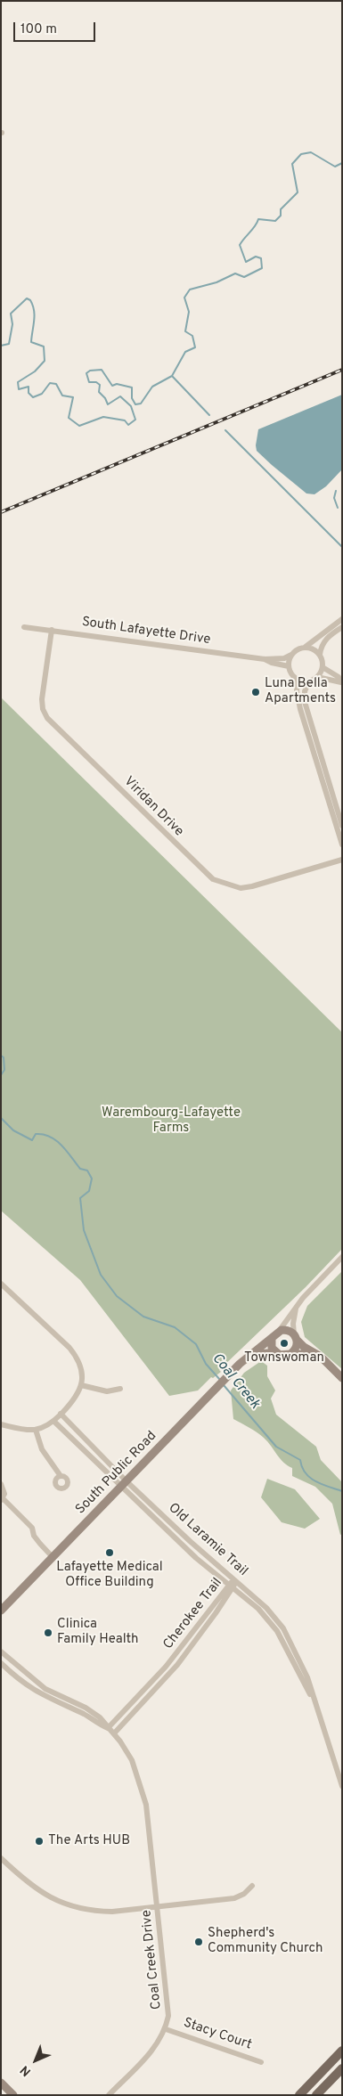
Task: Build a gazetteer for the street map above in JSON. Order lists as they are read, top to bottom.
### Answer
{
  "streets": {
    "street": [
      "South Lafayette Drive",
      "Viridan Drive",
      "South Public Road",
      "Old Laramie Trail",
      "Cherokee Trail",
      "Coal Creek Drive",
      "Stacy Court"
    ]
  },
  "crossings": [
    ["South Lafayette Drive", "Viridan Drive"],
    ["South Public Road", "Old Laramie Trail"],
    ["Old Laramie Trail", "Cherokee Trail"],
    ["Cherokee Trail", "Coal Creek Drive"],
    ["Coal Creek Drive", "Stacy Court"]
  ],
  "water": ["Coal Creek"],
  "parks": ["Warembourg-Lafayette Farms"],
  "places": [
    "Luna Bella Apartments",
    "Townswoman",
    "Lafayette Medical Office Building",
    "Clinica Family Health",
    "The Arts HUB",
    "Shepherd's Community Church"
  ],
  "scale_bar": "100 m",
  "north": "bottom left"
}
